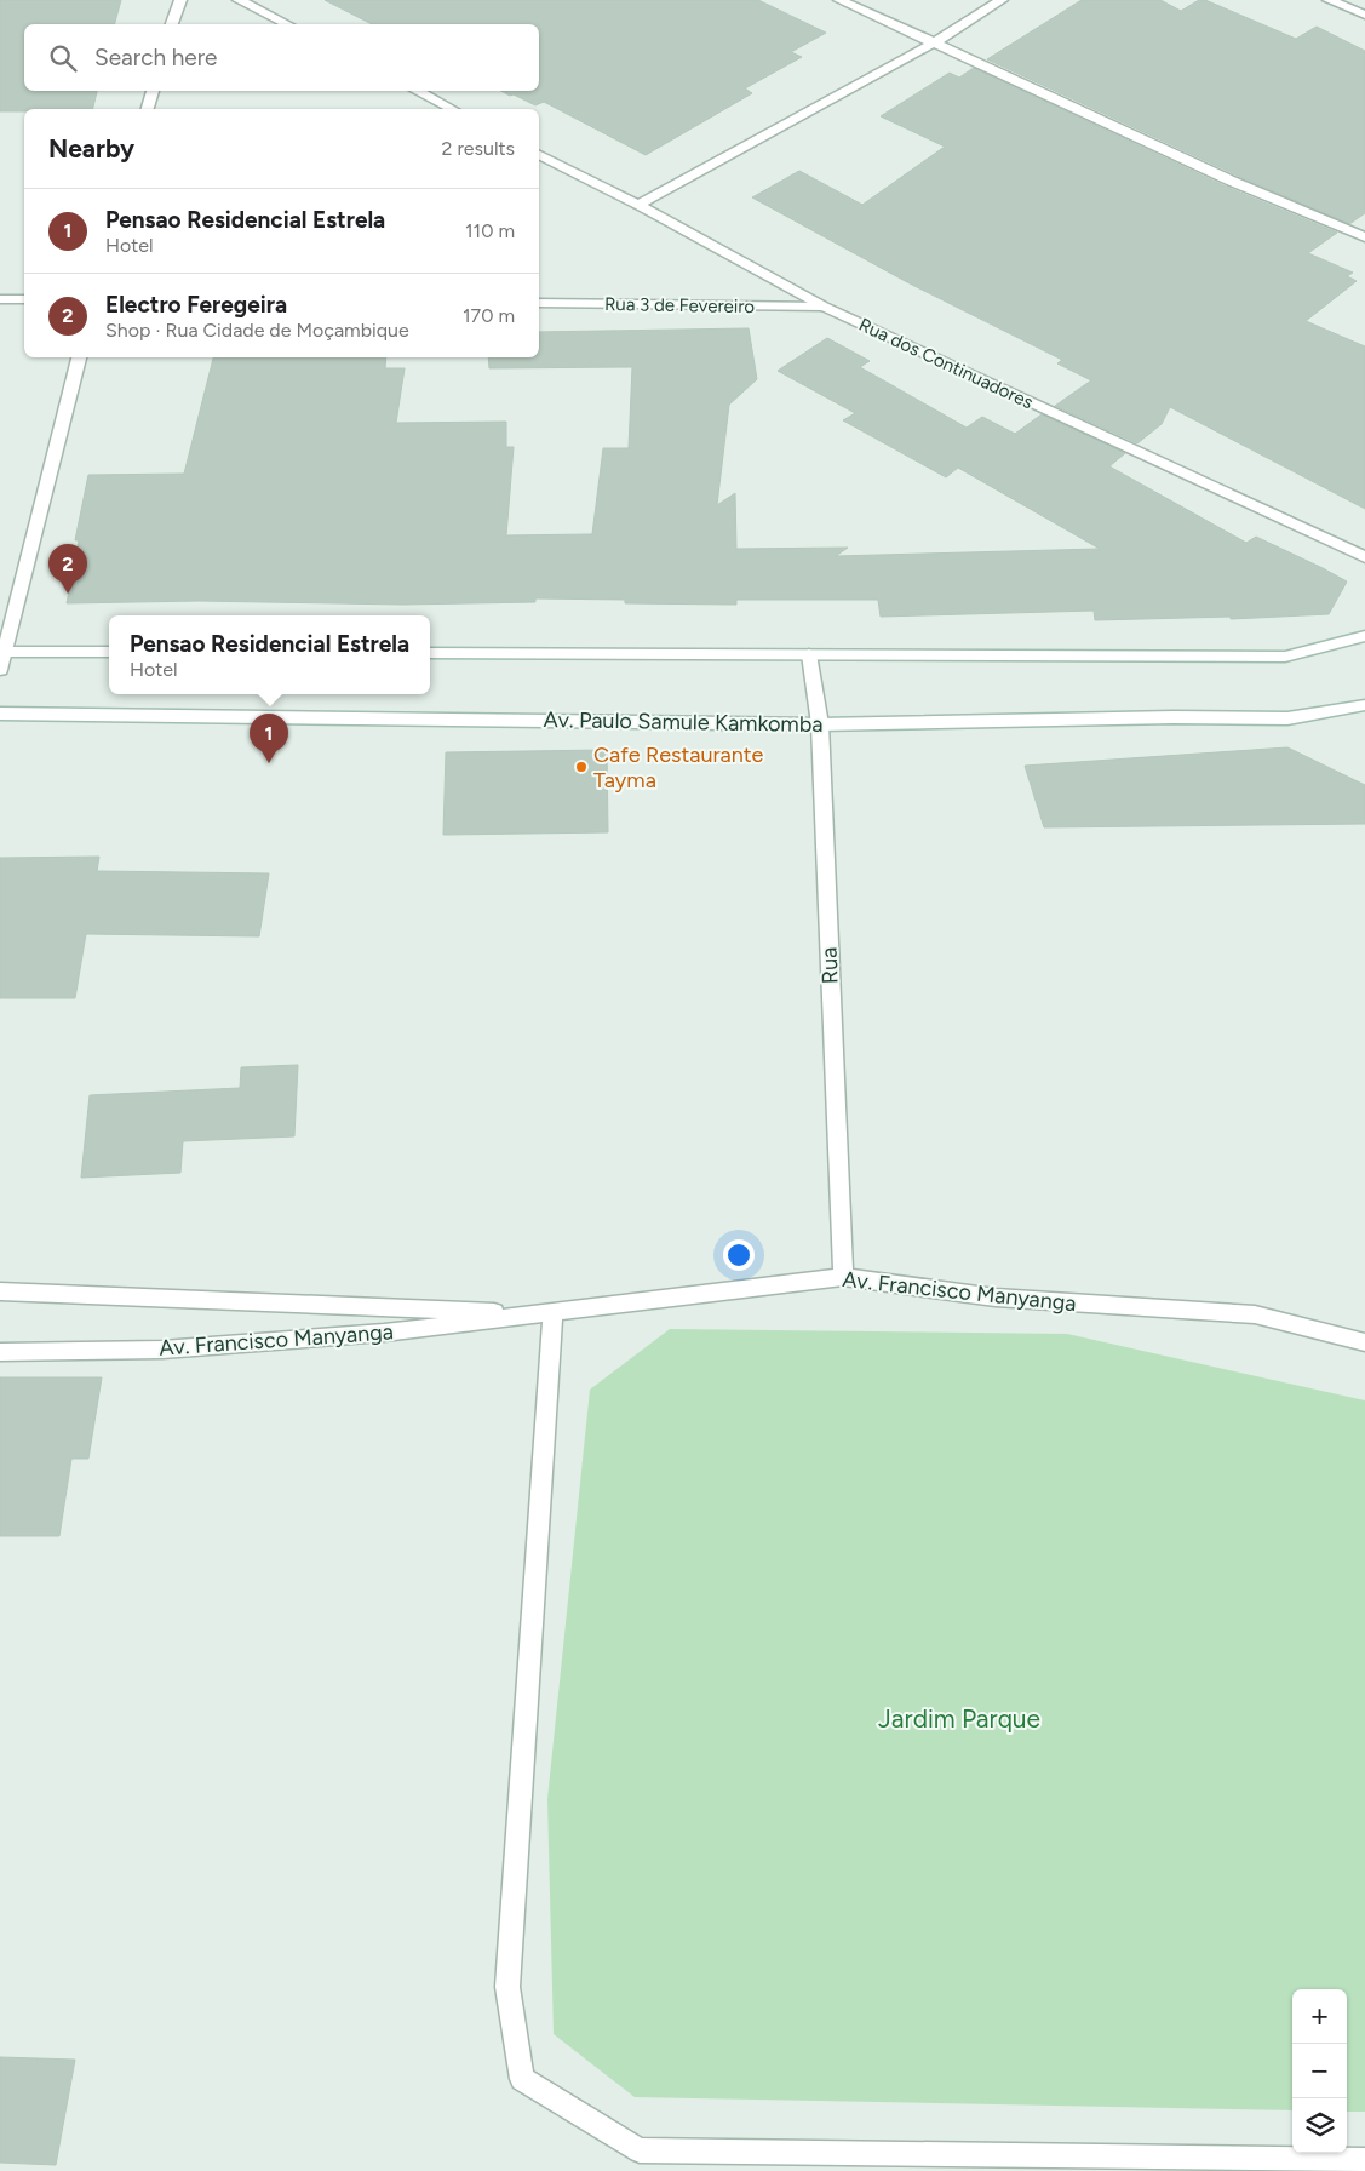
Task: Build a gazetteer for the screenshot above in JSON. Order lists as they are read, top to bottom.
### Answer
{
  "streets": {
    "street": [
      "Rua 3 de Fevereiro",
      "Rua dos Continuadores",
      "Av. Paulo Samule Kamkomba",
      "Rua",
      "Av. Francisco Manyanga"
    ]
  },
  "crossings": [
    ["Rua 3 de Fevereiro", "Rua dos Continuadores"],
    ["Av. Paulo Samule Kamkomba", "Rua"],
    ["Rua", "Av. Francisco Manyanga"]
  ],
  "parks": ["Jardim Parque"],
  "places": ["Cafe Restaurante Tayma"],
  "page": {
    "search": "Search here",
    "heading": ["Nearby", "2 results"],
    "list": [
      {
        "mark": "1",
        "name": "Pensao Residencial Estrela",
        "note": "Hotel",
        "value": "110 m"
      },
      {
        "mark": "2",
        "name": "Electro Feregeira",
        "note": "Shop · Rua Cidade de Moçambique",
        "value": "170 m"
      }
    ],
    "pins": ["2", "1"],
    "popup": ["Pensao Residencial Estrela", "Hotel"],
    "map_buttons": ["+", "−"]
  }
}
